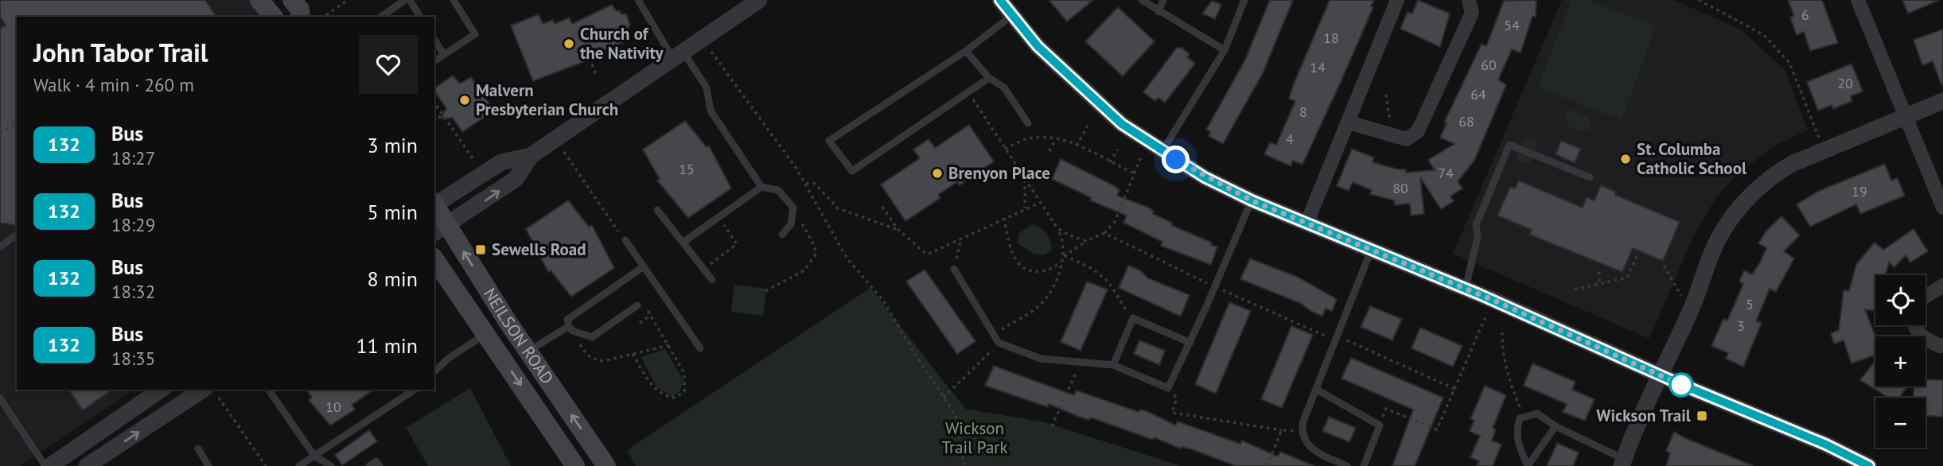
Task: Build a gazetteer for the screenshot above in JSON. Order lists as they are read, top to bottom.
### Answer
{
  "streets": {
    "main road": ["NEILSON ROAD"]
  },
  "parks": ["Wickson Trail Park"],
  "places": {
    "other": [
      "Church of the Nativity",
      "Malvern Presbyterian Church",
      "St. Columba Catholic School",
      "Brenyon Place"
    ],
    "transit": ["Sewells Road", "Wickson Trail"]
  },
  "lines": ["bus line 132"],
  "house_numbers": [
    "6",
    "54",
    "18",
    "60",
    "14",
    "20",
    "64",
    "8",
    "68",
    "4",
    "15",
    "74",
    "80",
    "19",
    "5",
    "3",
    "10"
  ],
  "page": {
    "heading": ["John Tabor Trail", "Walk · 4 min · 260 m"],
    "list": [
      {
        "mark": "132",
        "name": "Bus",
        "note": "18:27",
        "value": "3 min"
      },
      {
        "mark": "132",
        "name": "Bus",
        "note": "18:29",
        "value": "5 min"
      },
      {
        "mark": "132",
        "name": "Bus",
        "note": "18:32",
        "value": "8 min"
      },
      {
        "mark": "132",
        "name": "Bus",
        "note": "18:35",
        "value": "11 min"
      }
    ],
    "map_buttons": ["+", "−"]
  }
}
